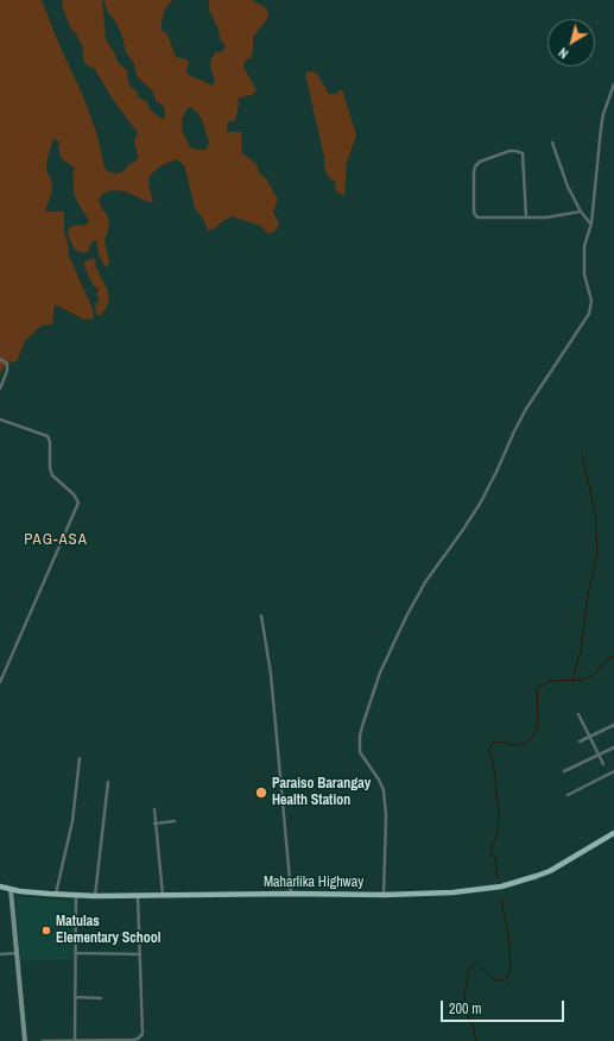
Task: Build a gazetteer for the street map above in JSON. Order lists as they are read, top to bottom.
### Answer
{
  "streets": {
    "highway": ["Maharlika Highway"]
  },
  "districts": ["PAG-ASA"],
  "places": ["Paraiso Barangay Health Station", "Matulas Elementary School"],
  "scale_bar": "200 m",
  "north": "bottom left"
}
